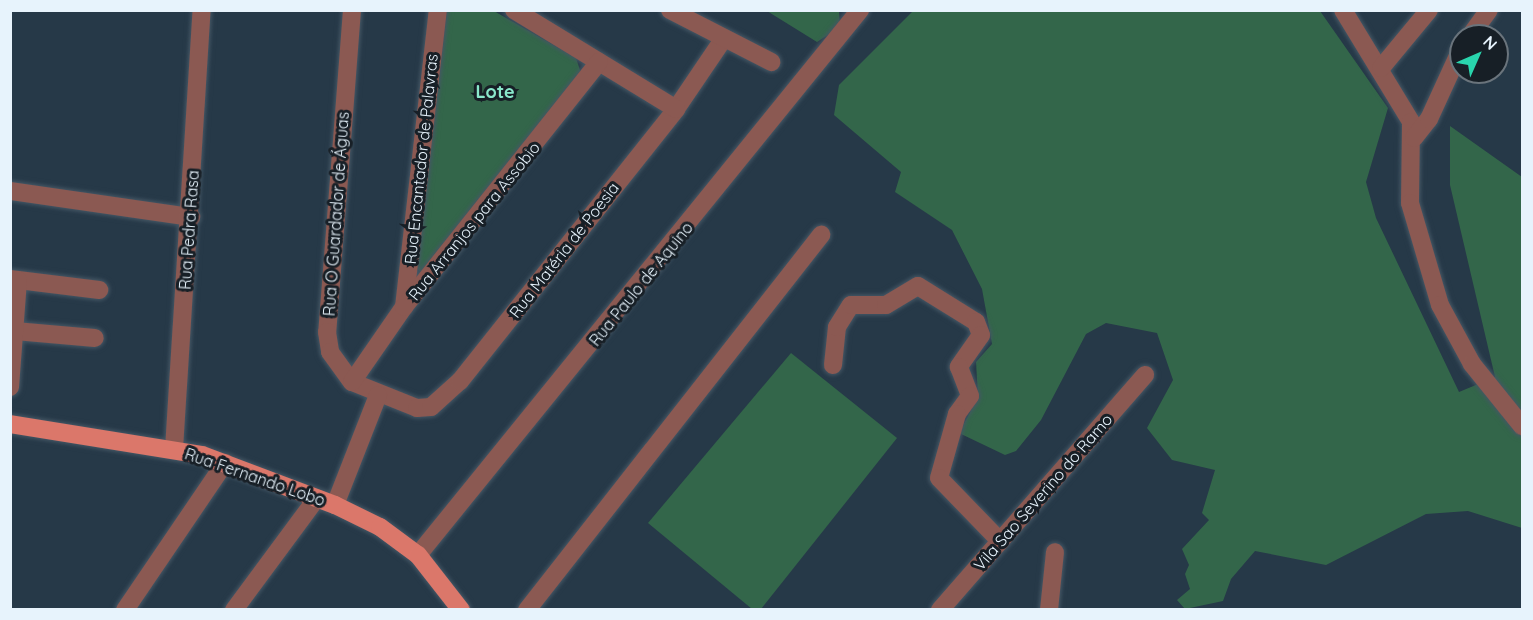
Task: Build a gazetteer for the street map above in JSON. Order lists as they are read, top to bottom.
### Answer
{
  "streets": {
    "main road": ["Rua Fernando Lobo"],
    "street": [
      "Rua Encantador de Palavras",
      "Rua O Guardador de Águas",
      "Rua Arranjos para Assobio",
      "Rua Pedra Rasa",
      "Rua Matéria de Poesia",
      "Rua Paulo de Aquino",
      "Vila Sao Severino do Ramo"
    ]
  },
  "crossings": [
    ["Rua Encantador de Palavras", "Rua Arranjos para Assobio"],
    ["Rua O Guardador de Águas", "Rua Arranjos para Assobio"],
    ["Rua O Guardador de Águas", "Rua Matéria de Poesia"],
    ["Rua Pedra Rasa", "Rua Fernando Lobo"],
    ["Rua Paulo de Aquino", "Rua Fernando Lobo"]
  ],
  "districts": ["Lote"],
  "north": "top right"
}
